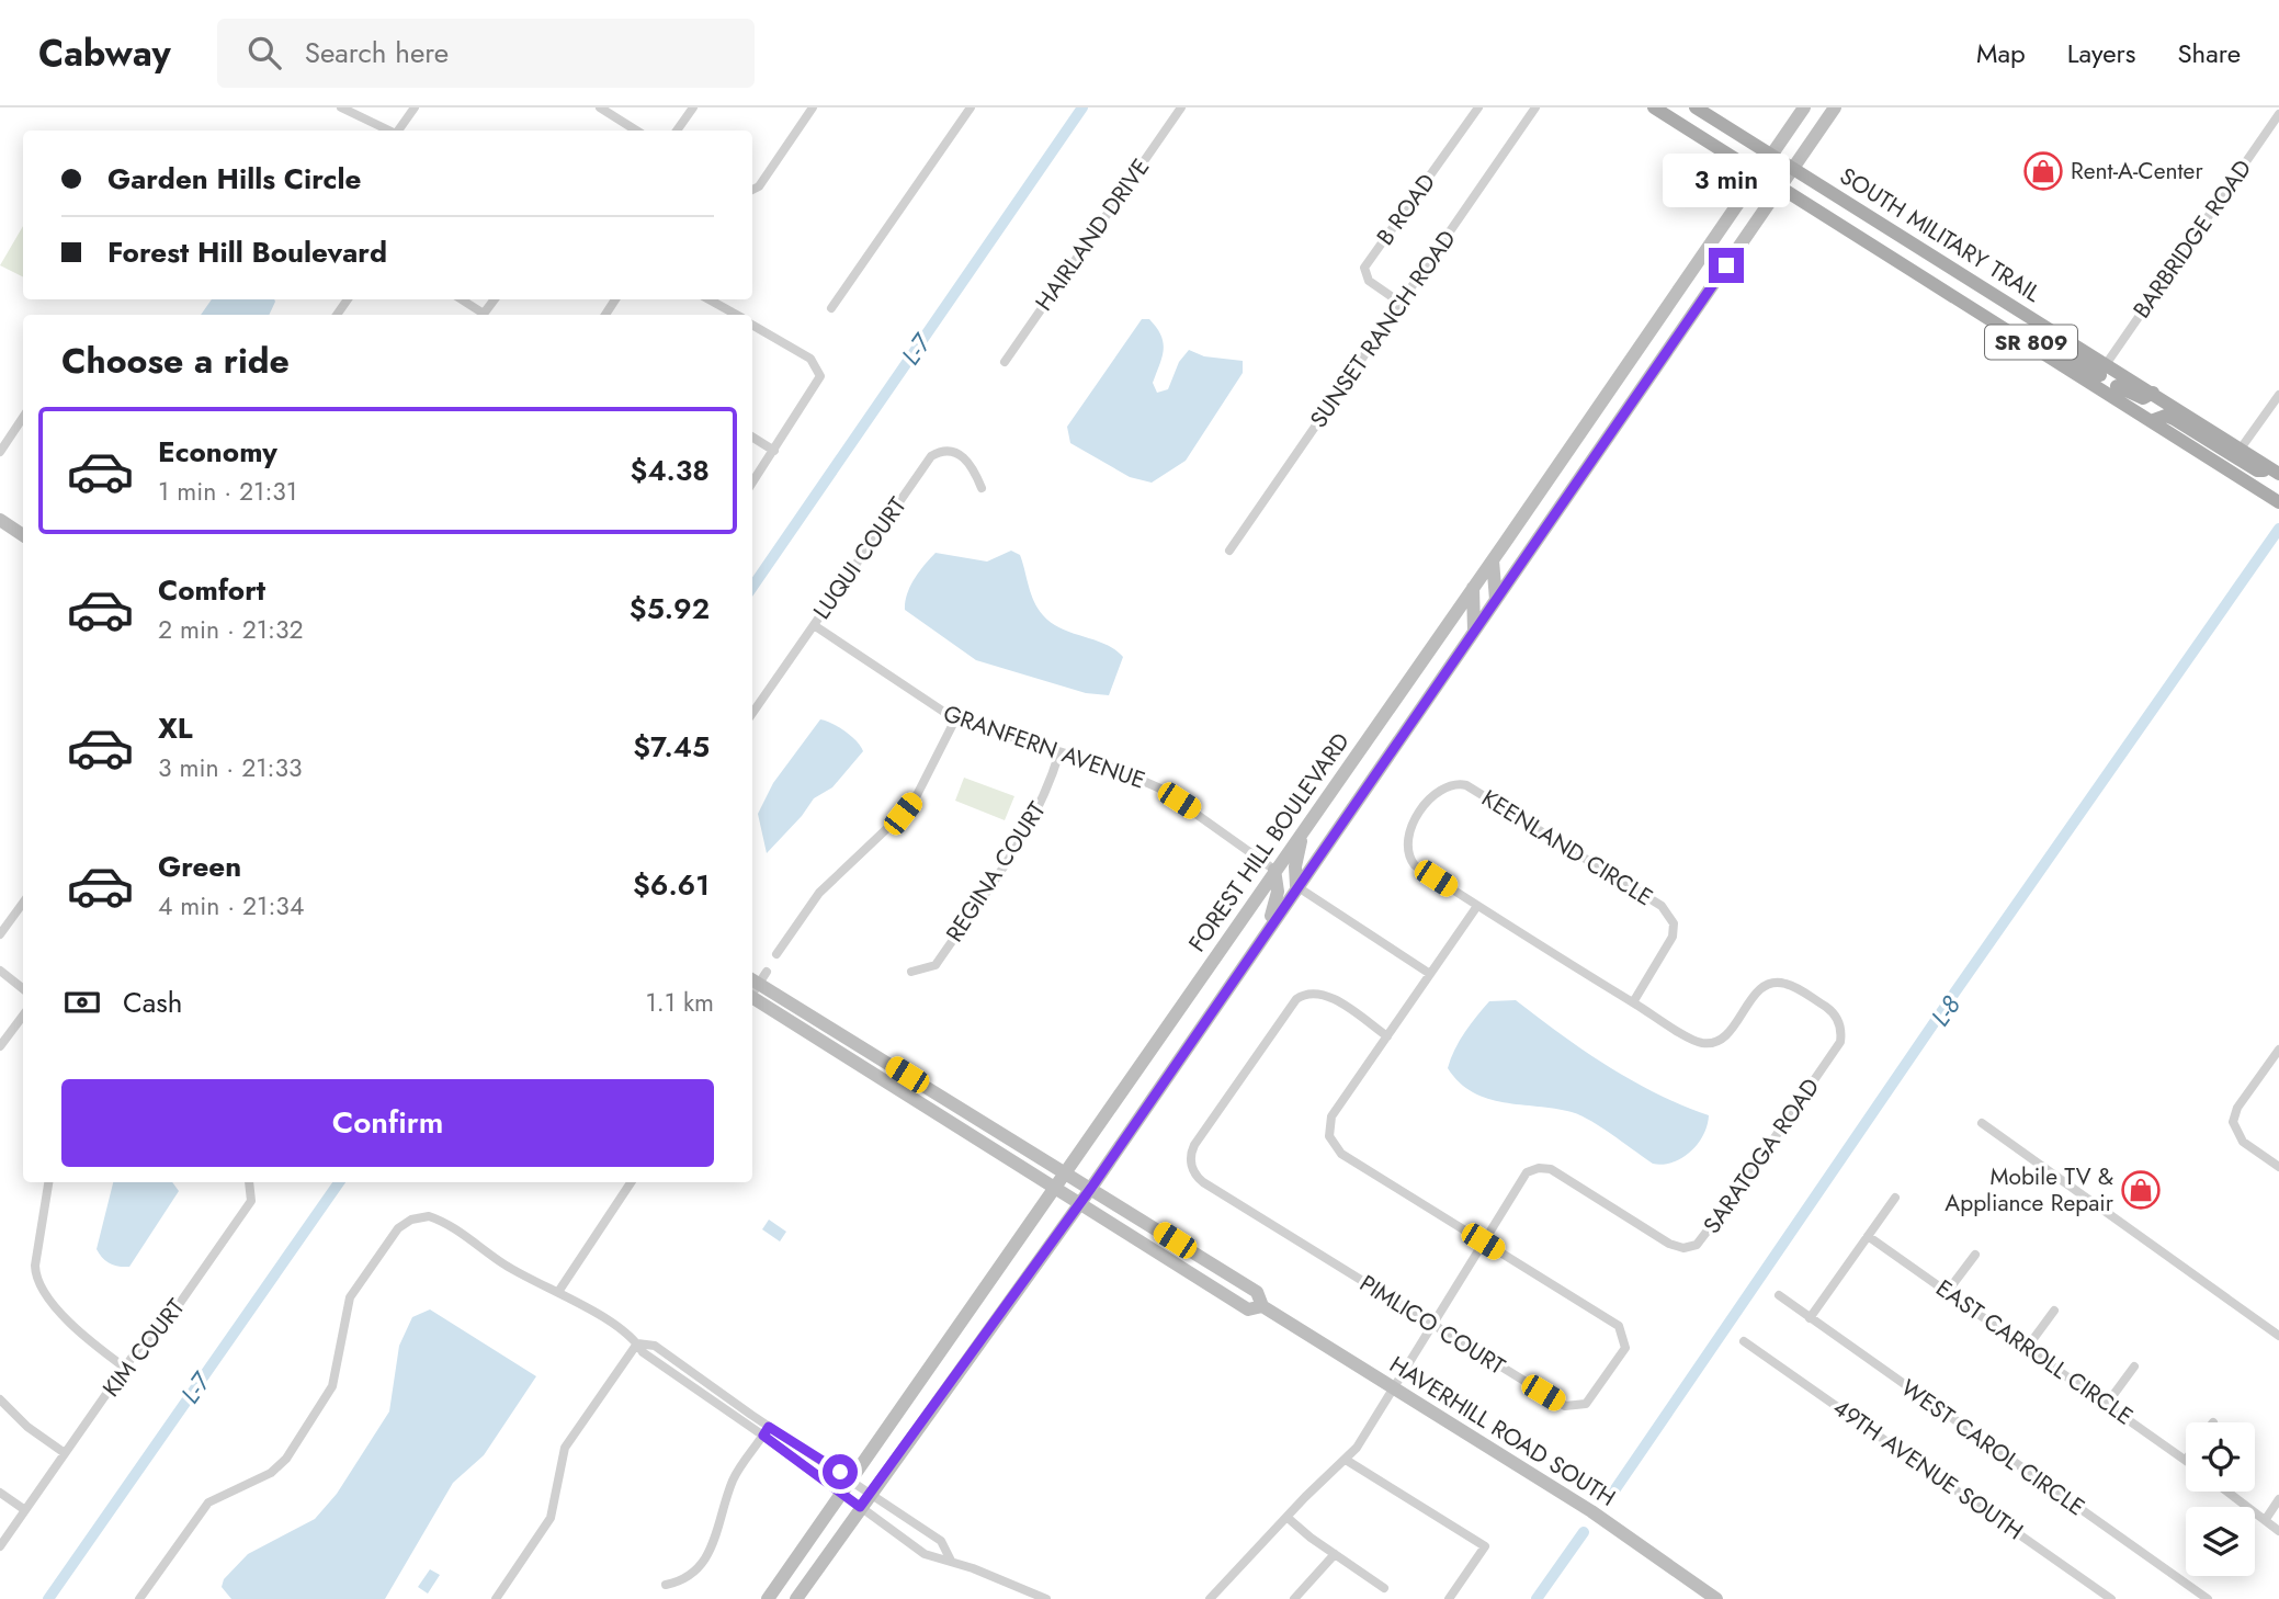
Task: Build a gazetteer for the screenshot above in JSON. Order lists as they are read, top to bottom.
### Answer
{
  "streets": {
    "main road": [
      "SOUTH MILITARY TRAIL",
      "SR 809",
      "FOREST HILL BOULEVARD",
      "HAVERHILL ROAD SOUTH"
    ],
    "street": [
      "B ROAD",
      "HAIRLAND DRIVE",
      "BARBRIDGE ROAD",
      "SUNSET RANCH ROAD",
      "LUQUI COURT",
      "GRANFERN AVENUE",
      "KEENLAND CIRCLE",
      "REGINA COURT",
      "SARATOGA ROAD",
      "PIMLICO COURT",
      "KIM COURT",
      "EAST CARROLL CIRCLE",
      "WEST CAROL CIRCLE",
      "49TH AVENUE SOUTH"
    ]
  },
  "crossings": [
    ["B ROAD", "SUNSET RANCH ROAD"],
    ["SOUTH MILITARY TRAIL", "BARBRIDGE ROAD"],
    ["SOUTH MILITARY TRAIL", "FOREST HILL BOULEVARD"],
    ["LUQUI COURT", "GRANFERN AVENUE"],
    ["GRANFERN AVENUE", "FOREST HILL BOULEVARD"],
    ["GRANFERN AVENUE", "REGINA COURT"],
    ["FOREST HILL BOULEVARD", "HAVERHILL ROAD SOUTH"],
    ["KEENLAND CIRCLE", "SARATOGA ROAD"],
    ["KEENLAND CIRCLE", "PIMLICO COURT"],
    ["SARATOGA ROAD", "PIMLICO COURT"],
    ["SARATOGA ROAD", "HAVERHILL ROAD SOUTH"]
  ],
  "water": ["L-7", "L-8"],
  "places": {
    "shop": ["Rent-A-Center", "Mobile TV & Appliance Repair"]
  },
  "page": {
    "header": "Cabway",
    "search": "Search here",
    "nav": ["Map", "Layers", "Share"],
    "banner": ["Garden Hills Circle", "Forest Hill Boulevard"],
    "bubble": "3 min",
    "heading": "Choose a ride",
    "list": [
      {
        "name": "Economy",
        "note": "1 min · 21:31",
        "value": "$4.38"
      },
      {
        "name": "Comfort",
        "note": "2 min · 21:32",
        "value": "$5.92"
      },
      {
        "name": "XL",
        "note": "3 min · 21:33",
        "value": "$7.45"
      },
      {
        "name": "Green",
        "note": "4 min · 21:34",
        "value": "$6.61"
      }
    ],
    "pay": ["Cash", "1.1 km"],
    "buttons": "Confirm"
  }
}
